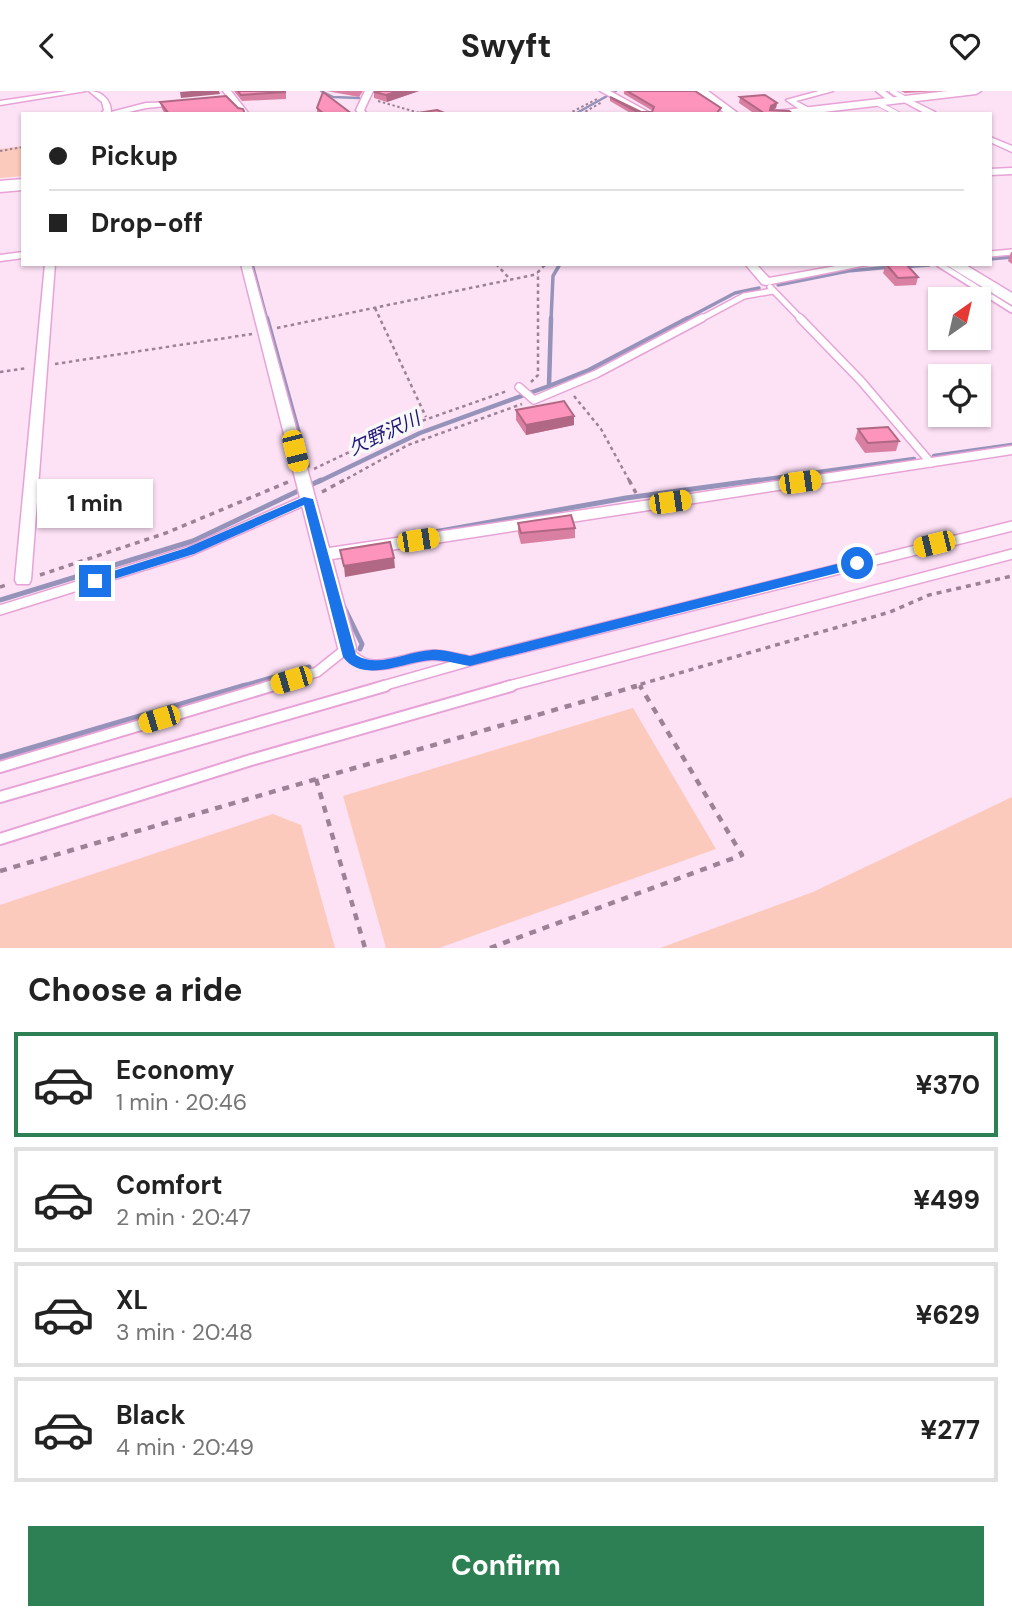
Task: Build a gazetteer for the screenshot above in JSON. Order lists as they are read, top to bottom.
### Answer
{
  "water": ["欠野沢川"],
  "north": "top right",
  "page": {
    "header": "Swyft",
    "banner": ["Pickup", "Drop-off"],
    "bubble": "1 min",
    "heading": "Choose a ride",
    "list": [
      {
        "name": "Economy",
        "note": "1 min · 20:46",
        "value": "¥370"
      },
      {
        "name": "Comfort",
        "note": "2 min · 20:47",
        "value": "¥499"
      },
      {
        "name": "XL",
        "note": "3 min · 20:48",
        "value": "¥629"
      },
      {
        "name": "Black",
        "note": "4 min · 20:49",
        "value": "¥277"
      }
    ],
    "buttons": "Confirm"
  }
}
